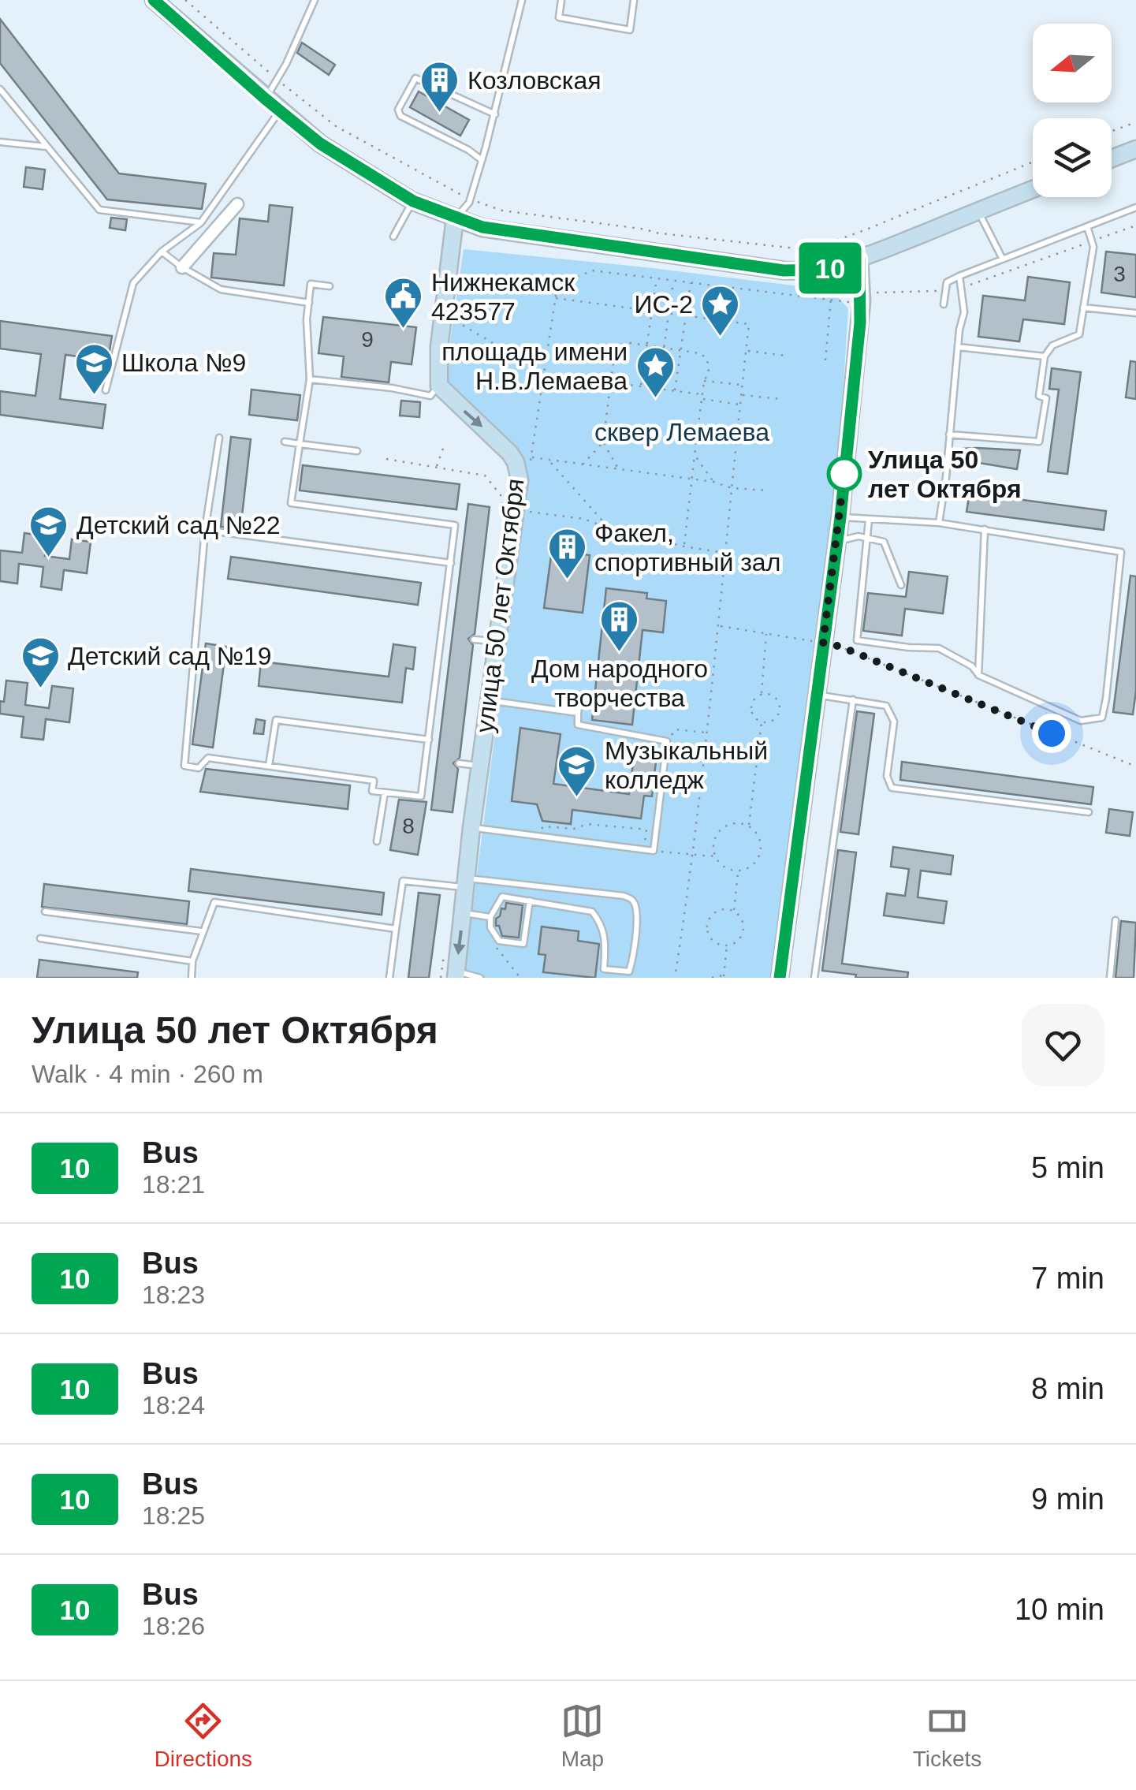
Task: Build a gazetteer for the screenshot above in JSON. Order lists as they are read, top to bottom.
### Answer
{
  "streets": {
    "street": ["улица 50 лет Октября"]
  },
  "parks": ["сквер Лемаева"],
  "places": {
    "building": ["Козловская", "Факел, спортивный зал", "Дом народного творчества"],
    "public building": ["Нижнекамск 423577"],
    "place": ["ИС-2", "площадь имени Н.В.Лемаева"],
    "school or university": [
      "Школа №9",
      "Детский сад №22",
      "Детский сад №19",
      "Музыкальный колледж"
    ],
    "other": ["Улица 50 лет Октября"]
  },
  "lines": ["bus line 10"],
  "house_numbers": ["3", "9", "8"],
  "north": "left",
  "page": {
    "on_map": "10",
    "heading": ["Улица 50 лет Октября", "Walk · 4 min · 260 m"],
    "list": [
      {
        "mark": "10",
        "name": "Bus",
        "note": "18:21",
        "value": "5 min"
      },
      {
        "mark": "10",
        "name": "Bus",
        "note": "18:23",
        "value": "7 min"
      },
      {
        "mark": "10",
        "name": "Bus",
        "note": "18:24",
        "value": "8 min"
      },
      {
        "mark": "10",
        "name": "Bus",
        "note": "18:25",
        "value": "9 min"
      },
      {
        "mark": "10",
        "name": "Bus",
        "note": "18:26",
        "value": "10 min"
      }
    ],
    "tabs": ["Directions", "Map", "Tickets"]
  }
}
